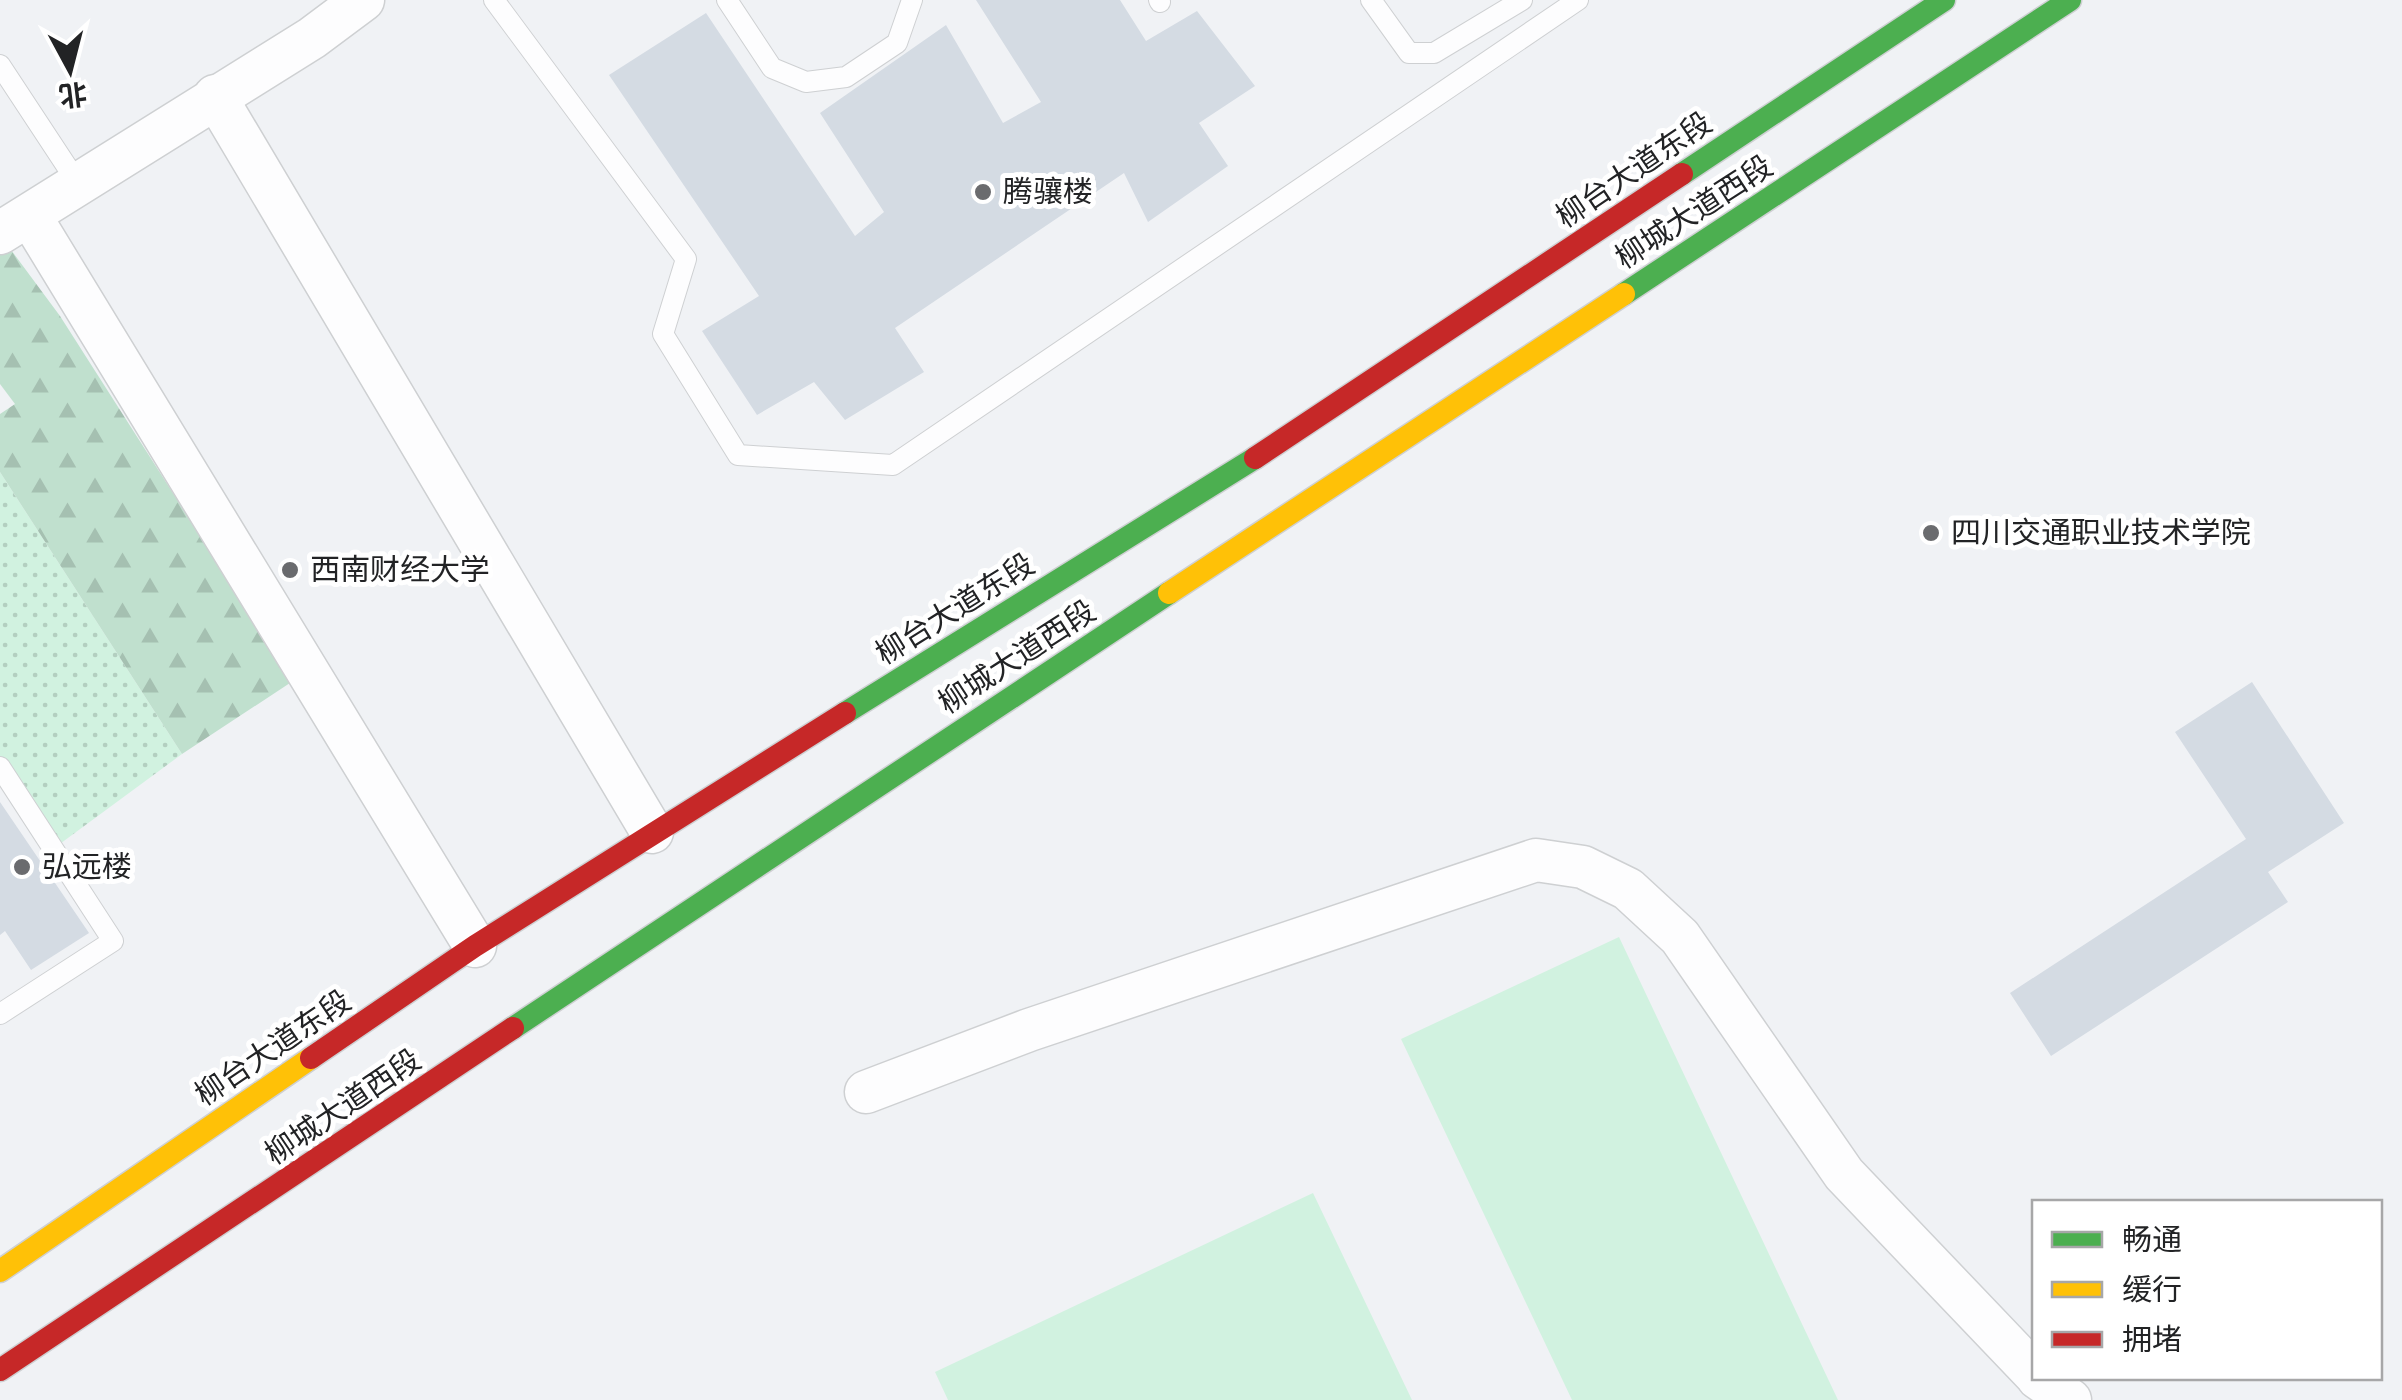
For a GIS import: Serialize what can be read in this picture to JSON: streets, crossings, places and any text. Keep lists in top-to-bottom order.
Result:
{
  "streets": {
    "main road": ["柳台大道东段", "柳城大道西段"]
  },
  "places": [
    "腾骧楼",
    "四川交通职业技术学院",
    "西南财经大学",
    "弘远楼"
  ],
  "legend": ["畅通", "缓行", "拥堵"],
  "north": "bottom"
}
